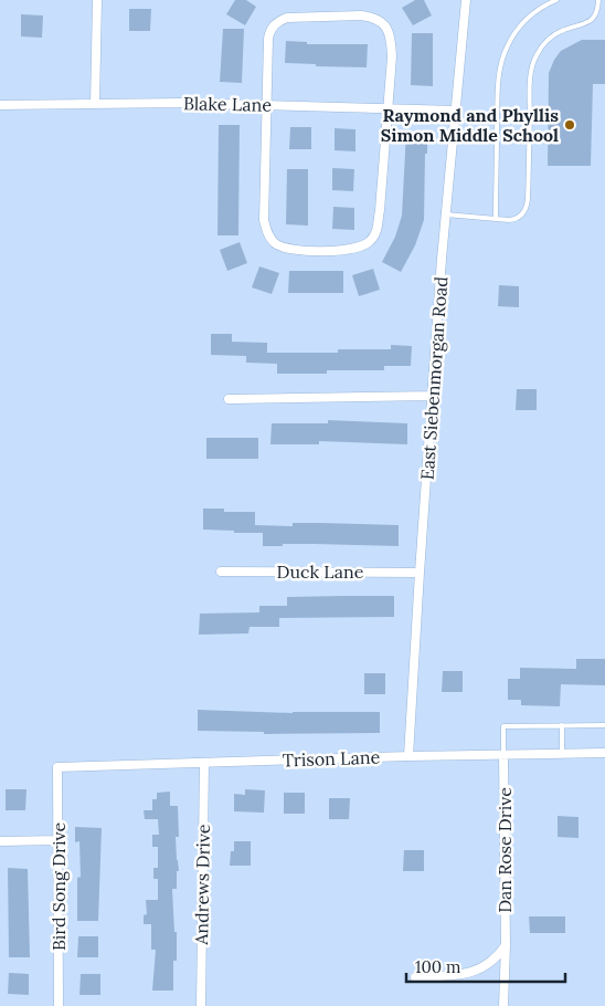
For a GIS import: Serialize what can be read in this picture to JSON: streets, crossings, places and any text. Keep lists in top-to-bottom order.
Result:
{
  "streets": {
    "street": [
      "Blake Lane",
      "East Siebenmorgan Road",
      "Duck Lane",
      "Trison Lane",
      "Dan Rose Drive",
      "Andrews Drive",
      "Bird Song Drive"
    ]
  },
  "crossings": [
    ["Blake Lane", "East Siebenmorgan Road"],
    ["East Siebenmorgan Road", "Duck Lane"],
    ["East Siebenmorgan Road", "Trison Lane"],
    ["Trison Lane", "Dan Rose Drive"],
    ["Trison Lane", "Andrews Drive"],
    ["Trison Lane", "Bird Song Drive"]
  ],
  "places": ["Raymond and Phyllis Simon Middle School"],
  "scale_bar": "100 m"
}
